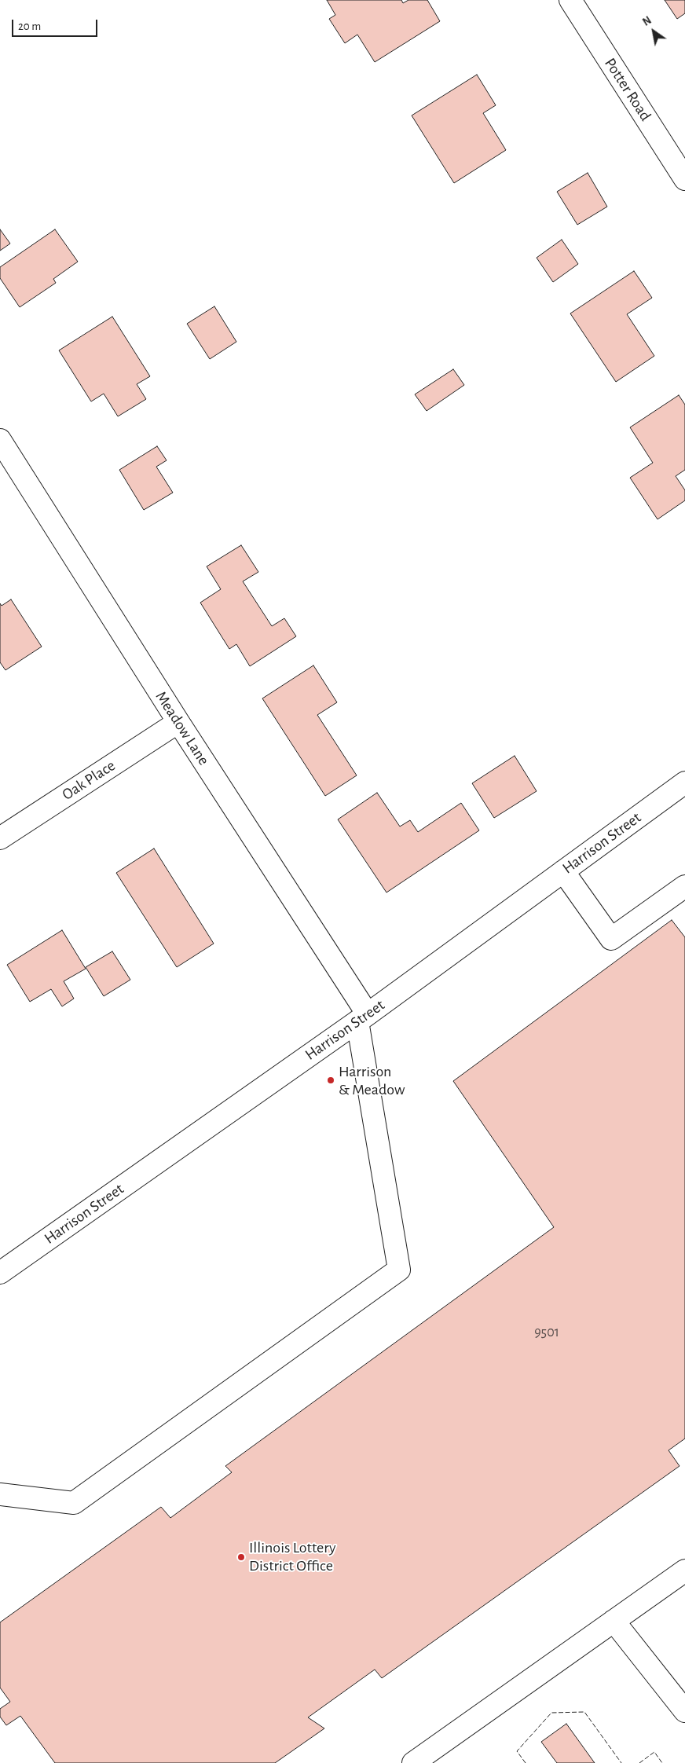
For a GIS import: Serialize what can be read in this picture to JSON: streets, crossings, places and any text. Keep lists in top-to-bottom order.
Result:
{
  "streets": {
    "street": [
      "Potter Road",
      "Meadow Lane",
      "Oak Place",
      "Harrison Street"
    ]
  },
  "crossings": [
    ["Meadow Lane", "Oak Place"],
    ["Meadow Lane", "Harrison Street"]
  ],
  "places": ["Harrison & Meadow", "Illinois Lottery District Office"],
  "house_numbers": ["9501"],
  "scale_bar": "20 m",
  "north": "top left"
}
